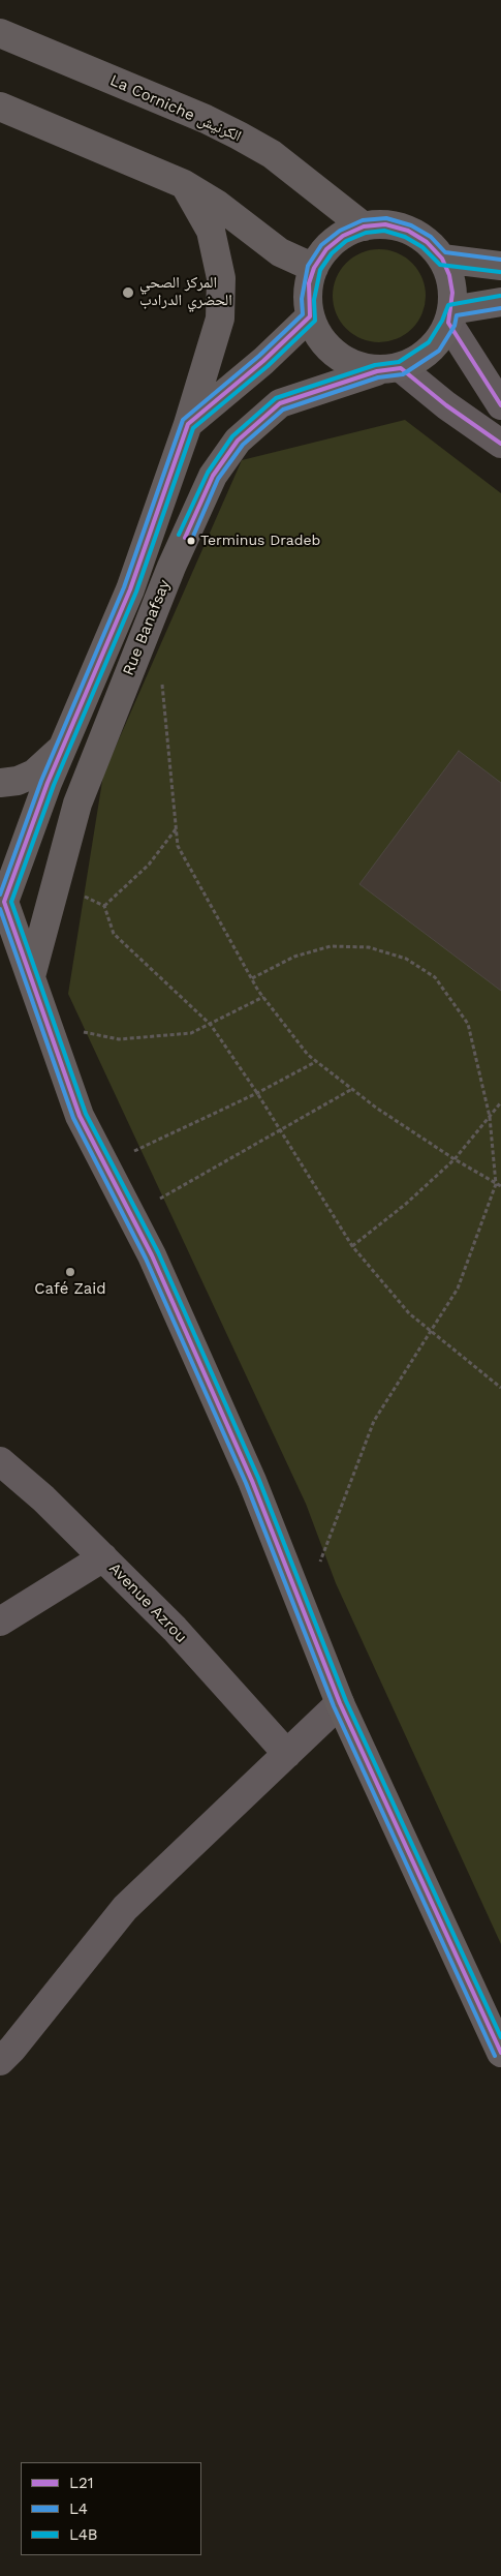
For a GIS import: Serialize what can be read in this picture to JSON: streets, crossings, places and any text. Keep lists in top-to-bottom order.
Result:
{
  "streets": {
    "main road": ["La Corniche الكرنيش", "Rue Banafsay"],
    "street": ["Avenue Azrou"]
  },
  "crossings": [
    ["La Corniche الكرنيش", "Rue Banafsay"]
  ],
  "places": ["المركز الصحي الحضري الدرادب", "Terminus Dradeb", "Café Zaid"],
  "lines": ["transit line L4", "transit line L21", "transit line L4B"],
  "legend": ["L21", "L4", "L4B"]
}
